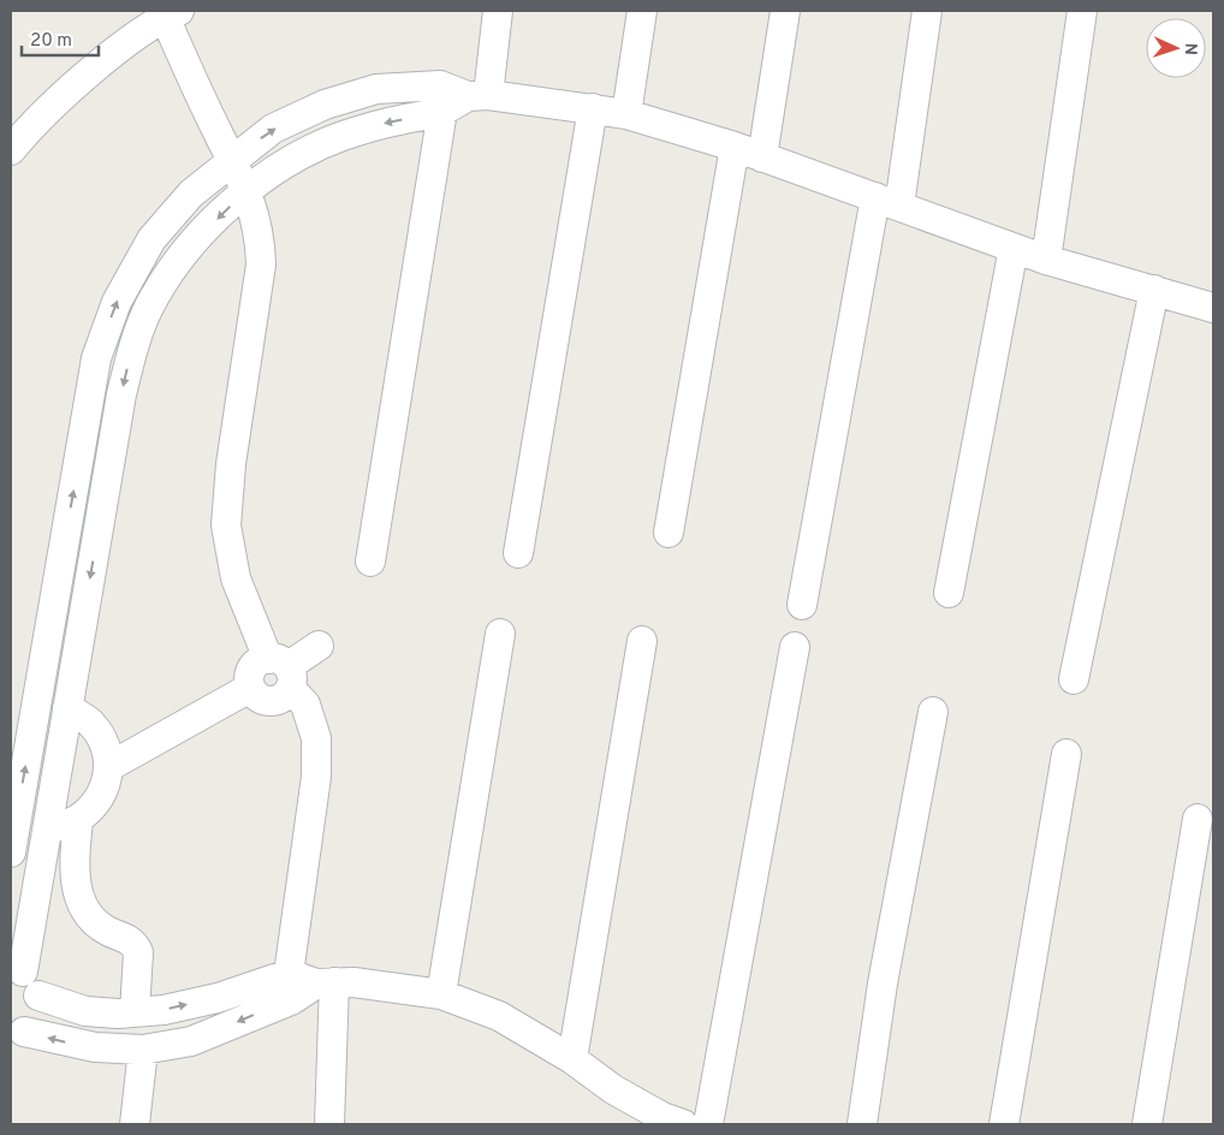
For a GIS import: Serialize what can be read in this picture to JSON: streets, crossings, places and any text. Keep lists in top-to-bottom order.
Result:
{
  "scale_bar": "20 m",
  "north": "right"
}
